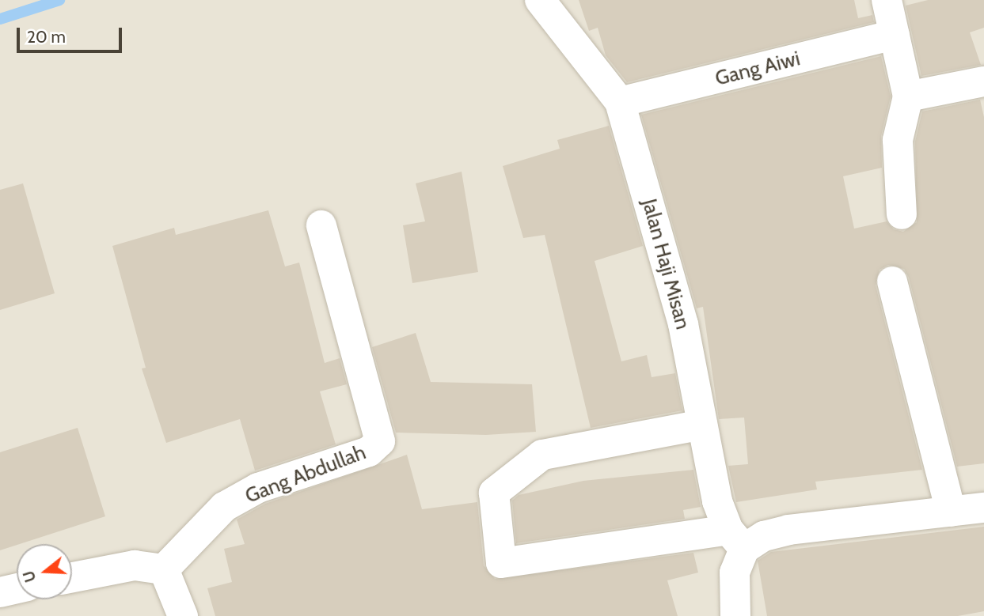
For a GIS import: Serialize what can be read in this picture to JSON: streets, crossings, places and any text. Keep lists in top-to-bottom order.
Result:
{
  "streets": {
    "street": ["Gang Aiwi", "Jalan Haji Misan", "Gang Abdullah"]
  },
  "crossings": [
    ["Gang Aiwi", "Jalan Haji Misan"]
  ],
  "scale_bar": "20 m",
  "north": "left"
}
